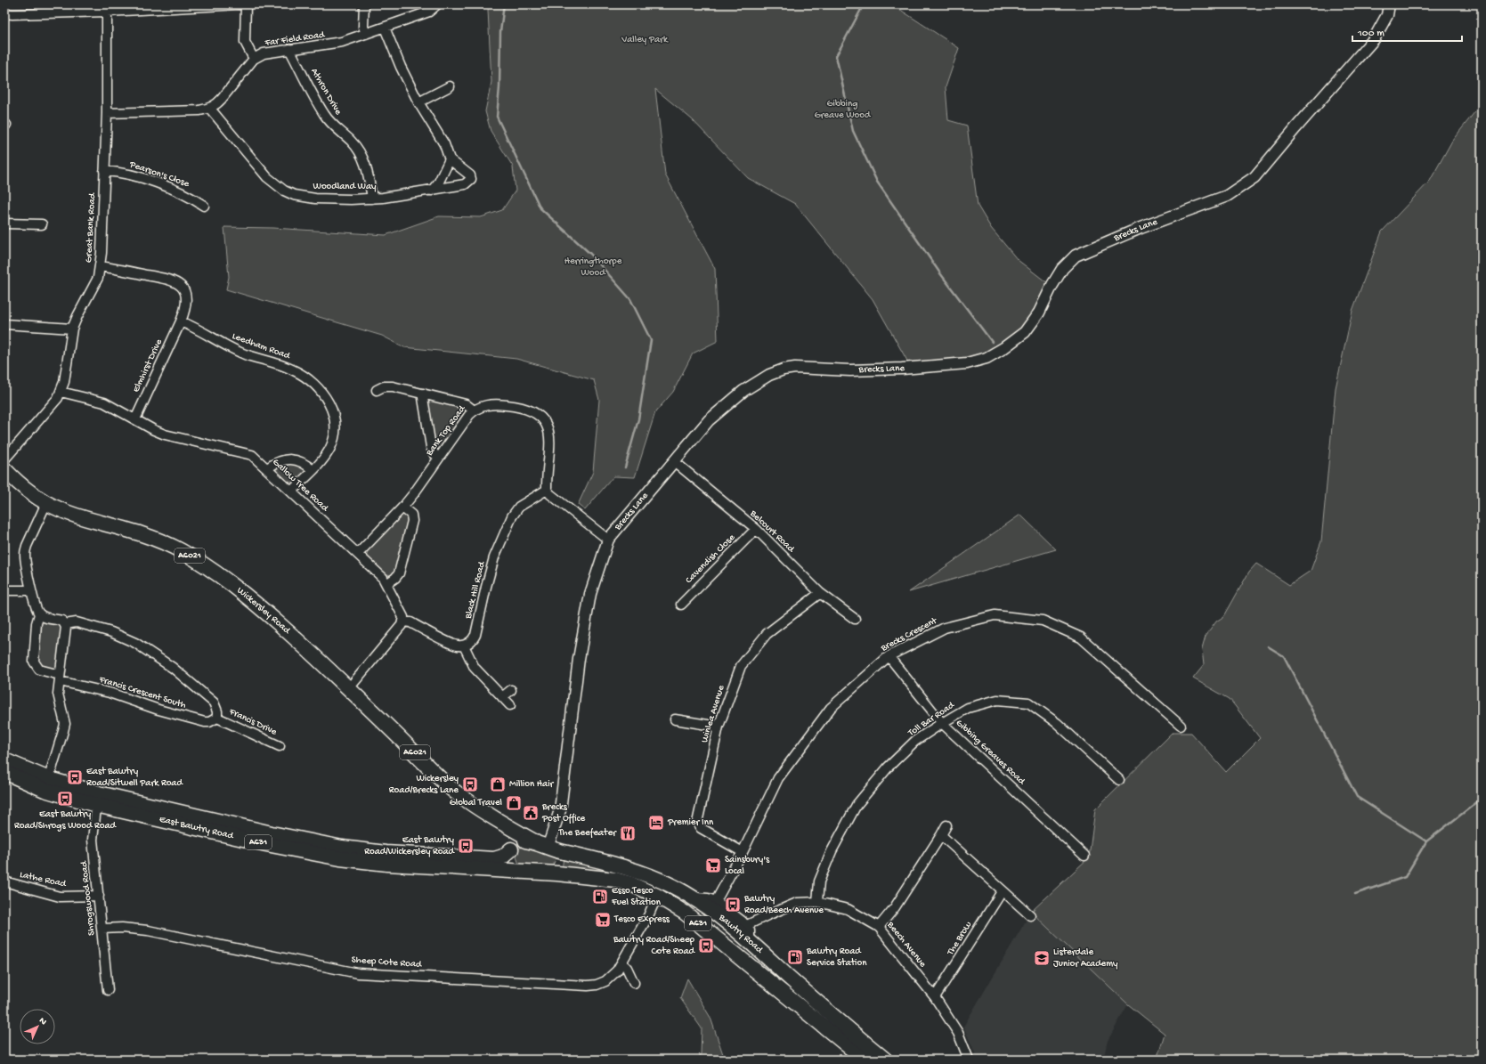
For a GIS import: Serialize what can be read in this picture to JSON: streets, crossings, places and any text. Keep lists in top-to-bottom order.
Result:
{
  "streets": {
    "main road": [
      "A6021",
      "Wickersley Road",
      "East Bawtry Road",
      "A631",
      "Bawtry Road"
    ],
    "street": [
      "Far Field Road",
      "Athron Drive",
      "Pearson's Close",
      "Woodland Way",
      "Great Bank Road",
      "Brecks Lane",
      "Leedham Road",
      "Elmhirst Drive",
      "Bank Top Road",
      "Gallow Tree Road",
      "Belcourt Road",
      "Cavendish Close",
      "Black Hill Road",
      "Brecks Crescent",
      "Francis Crescent South",
      "Winlea Avenue",
      "Toll Bar Road",
      "Francis Drive",
      "Gibbing Greaves Road",
      "Lathe Road",
      "Shrogswood Road",
      "The Brow",
      "Beech Avenue",
      "Sheep Cote Road"
    ]
  },
  "crossings": [
    ["Far Field Road", "Athron Drive"],
    ["Far Field Road", "Woodland Way"],
    ["Athron Drive", "Woodland Way"],
    ["Pearson's Close", "Great Bank Road"],
    ["Great Bank Road", "Gallow Tree Road"],
    ["Brecks Lane", "Belcourt Road"],
    ["Brecks Lane", "Bawtry Road"],
    ["Leedham Road", "Elmhirst Drive"],
    ["Leedham Road", "Gallow Tree Road"],
    ["Elmhirst Drive", "Gallow Tree Road"],
    ["Bank Top Road", "Gallow Tree Road"],
    ["Bank Top Road", "Black Hill Road"],
    ["Belcourt Road", "Cavendish Close"],
    ["Belcourt Road", "Winlea Avenue"],
    ["Wickersley Road", "East Bawtry Road"],
    ["Wickersley Road", "Bawtry Road"],
    ["Brecks Crescent", "Winlea Avenue"],
    ["Brecks Crescent", "Gibbing Greaves Road"],
    ["Francis Crescent South", "Francis Drive"],
    ["Toll Bar Road", "Gibbing Greaves Road"],
    ["Toll Bar Road", "Beech Avenue"],
    ["East Bawtry Road", "Shrogswood Road"],
    ["East Bawtry Road", "Bawtry Road"],
    ["Lathe Road", "Shrogswood Road"],
    ["Shrogswood Road", "Sheep Cote Road"],
    ["Bawtry Road", "Sheep Cote Road"],
    ["The Brow", "Beech Avenue"]
  ],
  "parks": ["Valley Park", "Gibbing Greave Wood", "Herringthorpe Wood"],
  "places": {
    "bus stop": [
      "East Bawtry Road/Sitwell Park Road",
      "Wickersley Road/Brecks Lane",
      "East Bawtry Road/Shrogs Wood Road",
      "East Bawtry Road/Wickersley Road",
      "Bawtry Road/Beech Avenue",
      "Bawtry Road/Sheep Cote Road"
    ],
    "shop": ["Million Hair", "Global Travel"],
    "public building": ["Brecks Post Office"],
    "hotel": ["Premier Inn"],
    "restaurant": ["The Beefeater"],
    "supermarket": ["Sainsbury's Local", "Tesco Express"],
    "fuel station": ["Esso Tesco Fuel Station", "Bawtry Road Service Station"],
    "school or university": ["Listerdale Junior Academy"]
  },
  "scale_bar": "100 m",
  "north": "top right"
}
